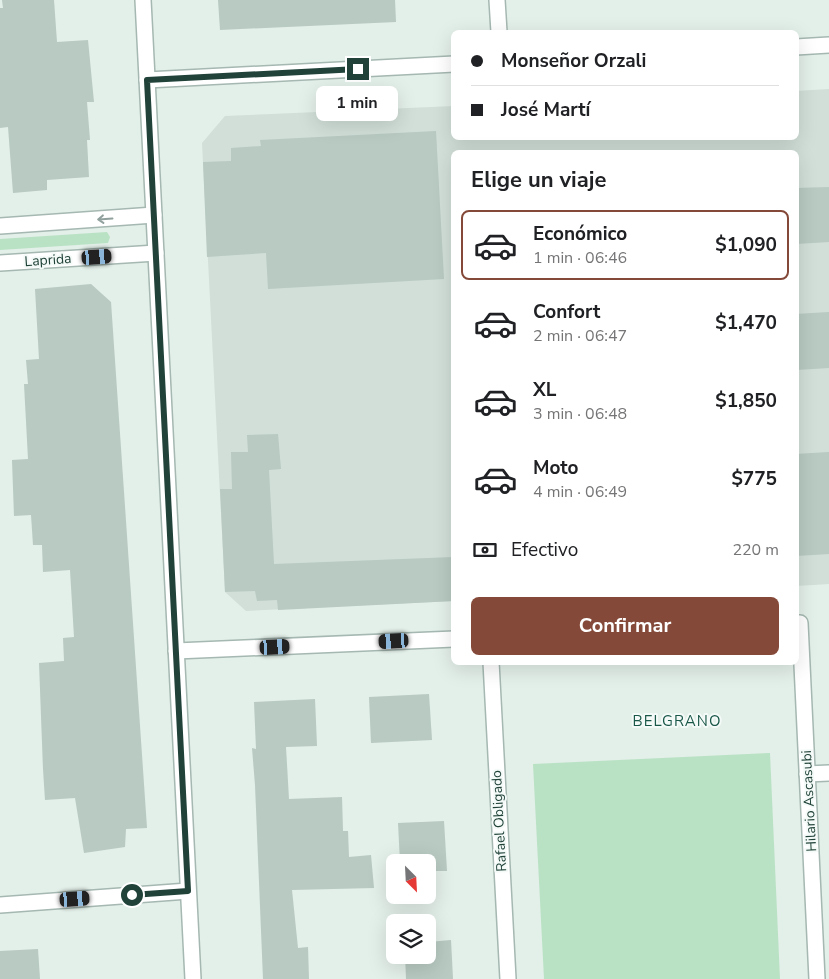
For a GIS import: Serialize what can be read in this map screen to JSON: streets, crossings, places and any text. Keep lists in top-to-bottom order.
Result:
{
  "streets": {
    "street": ["Laprida", "Hilario Ascasubi", "Rafael Obligado"]
  },
  "districts": ["BELGRANO"],
  "north": "bottom right",
  "page": {
    "banner": ["Monseñor Orzali", "José Martí"],
    "bubble": "1 min",
    "heading": "Elige un viaje",
    "list": [
      {
        "name": "Económico",
        "note": "1 min · 06:46",
        "value": "$1,090"
      },
      {
        "name": "Confort",
        "note": "2 min · 06:47",
        "value": "$1,470"
      },
      {
        "name": "XL",
        "note": "3 min · 06:48",
        "value": "$1,850"
      },
      {
        "name": "Moto",
        "note": "4 min · 06:49",
        "value": "$775"
      }
    ],
    "pay": ["Efectivo", "220 m"],
    "buttons": "Confirmar"
  }
}
